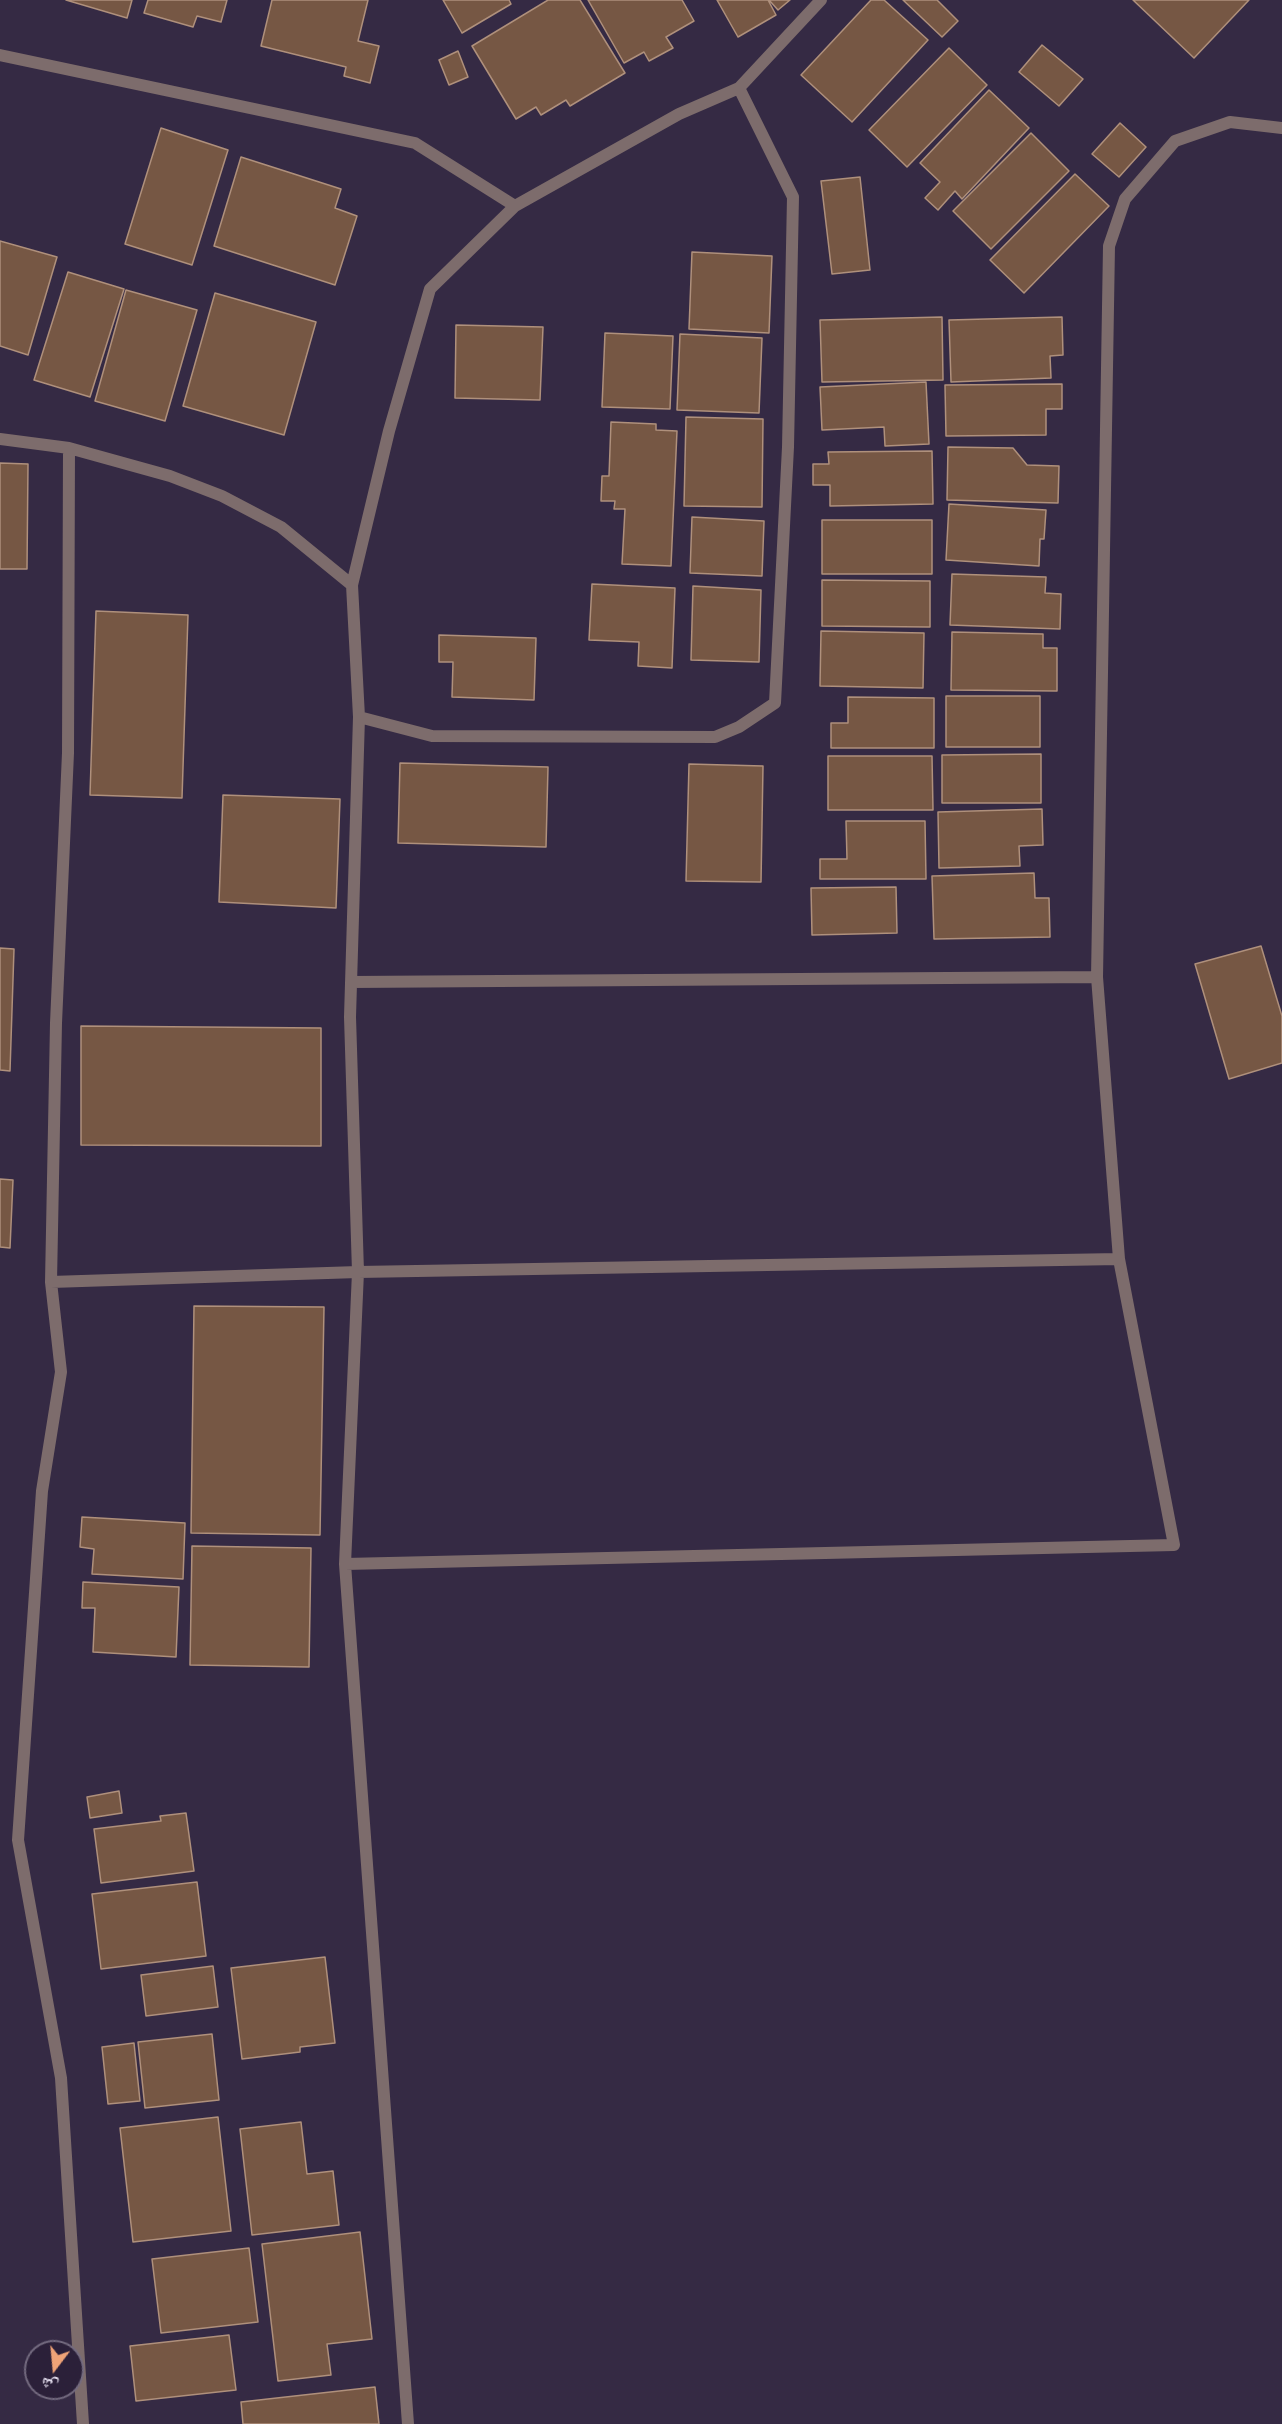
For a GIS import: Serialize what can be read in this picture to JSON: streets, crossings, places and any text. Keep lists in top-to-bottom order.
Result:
{
  "north": "bottom"
}
